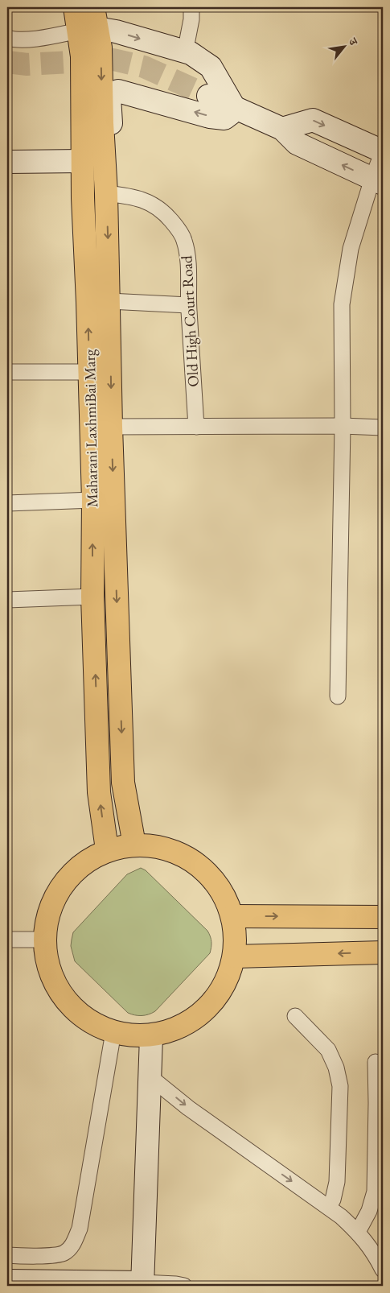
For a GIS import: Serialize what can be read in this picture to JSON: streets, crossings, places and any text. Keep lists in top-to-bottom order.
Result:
{
  "streets": {
    "main road": ["Maharani LaxhmiBai Marg"],
    "street": ["Old High Court Road"]
  },
  "north": "top right"
}
